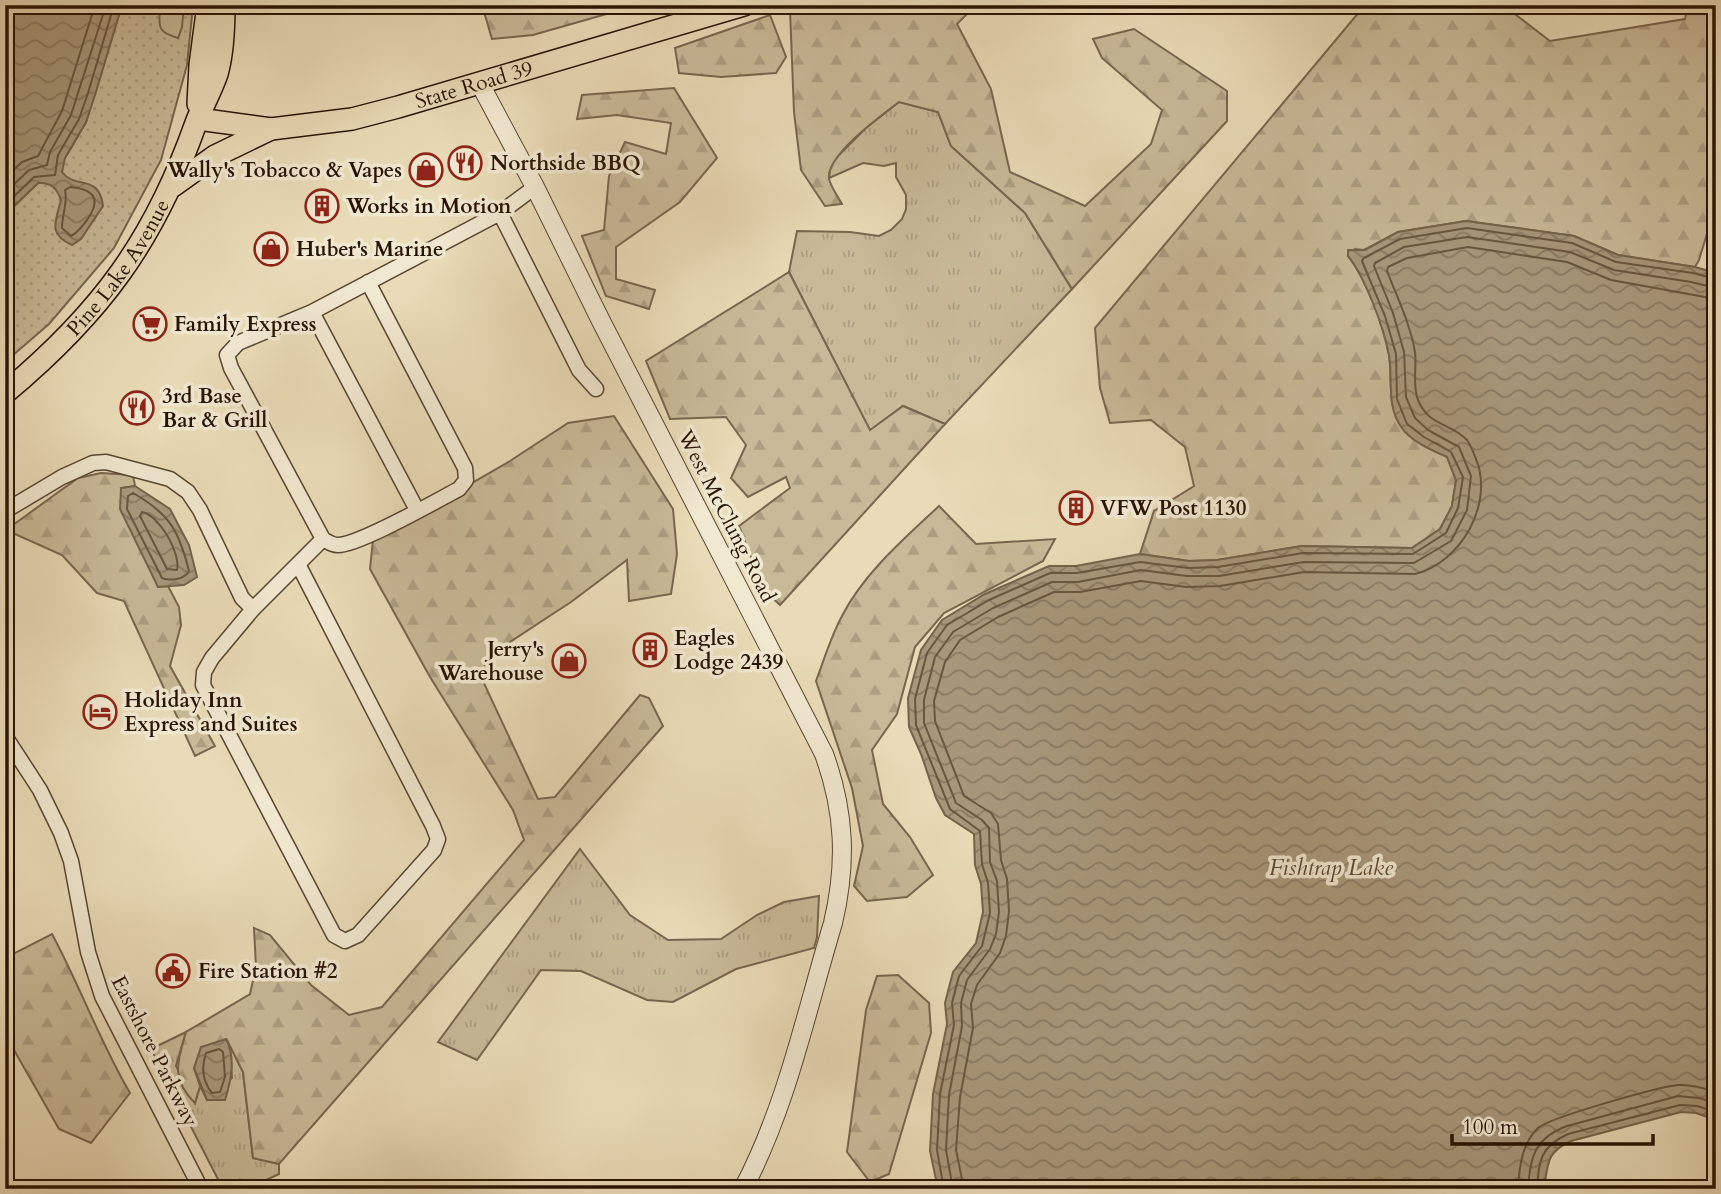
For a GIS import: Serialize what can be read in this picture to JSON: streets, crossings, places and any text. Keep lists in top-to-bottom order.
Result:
{
  "streets": {
    "main road": ["State Road 39", "Pine Lake Avenue"],
    "street": ["West McClung Road", "Eastshore Parkway"]
  },
  "crossings": [
    ["State Road 39", "Pine Lake Avenue"],
    ["State Road 39", "West McClung Road"]
  ],
  "water": ["Fishtrap Lake"],
  "places": {
    "restaurant": ["Northside BBQ", "3rd Base Bar & Grill"],
    "shop": ["Wally's Tobacco & Vapes", "Huber's Marine", "Jerry's Warehouse"],
    "building": ["Works in Motion", "VFW Post 1130", "Eagles Lodge 2439"],
    "supermarket": ["Family Express"],
    "hotel": ["Holiday Inn Express and Suites"],
    "public building": ["Fire Station #2"]
  },
  "scale_bar": "100 m"
}
